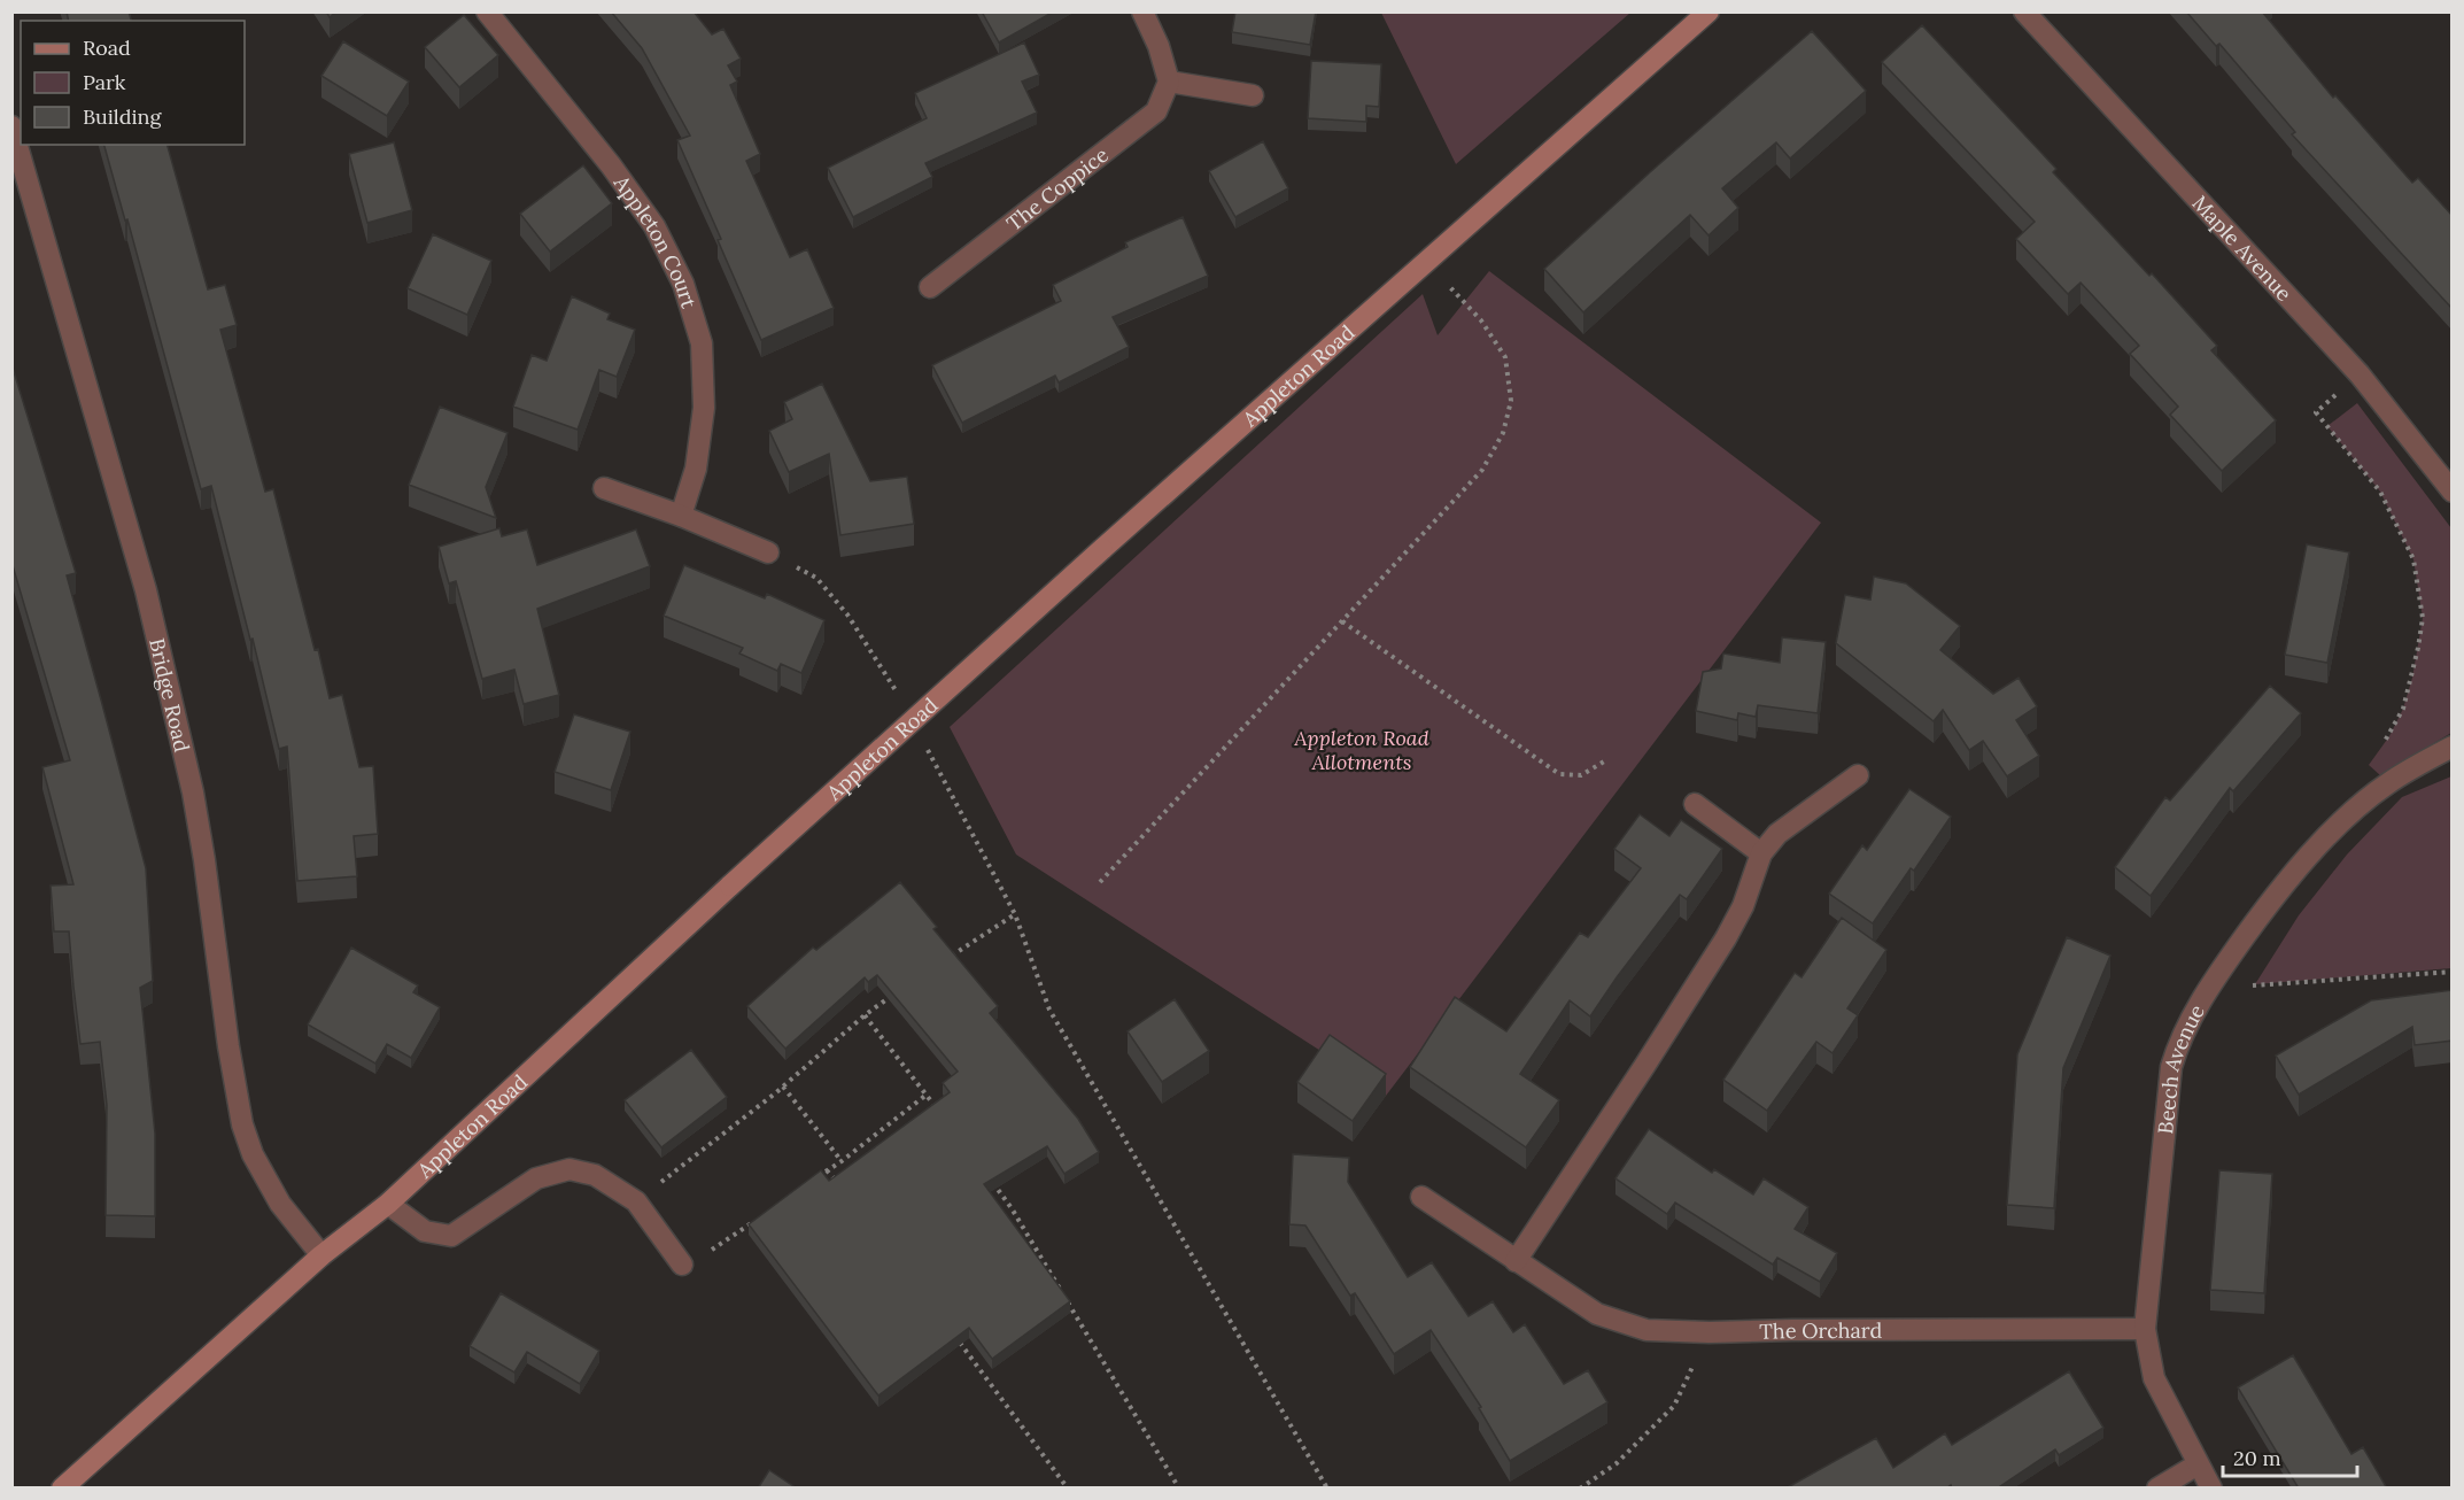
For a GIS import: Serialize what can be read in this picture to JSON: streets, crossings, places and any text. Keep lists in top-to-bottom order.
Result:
{
  "streets": {
    "street": [
      "The Coppice",
      "Appleton Court",
      "Maple Avenue",
      "Appleton Road",
      "Bridge Road",
      "Beech Avenue",
      "The Orchard"
    ]
  },
  "crossings": [
    ["Appleton Road", "Bridge Road"],
    ["Beech Avenue", "The Orchard"]
  ],
  "parks": ["Appleton Road Allotments"],
  "legend": ["Road", "Park", "Building"],
  "scale_bar": "20 m"
}
